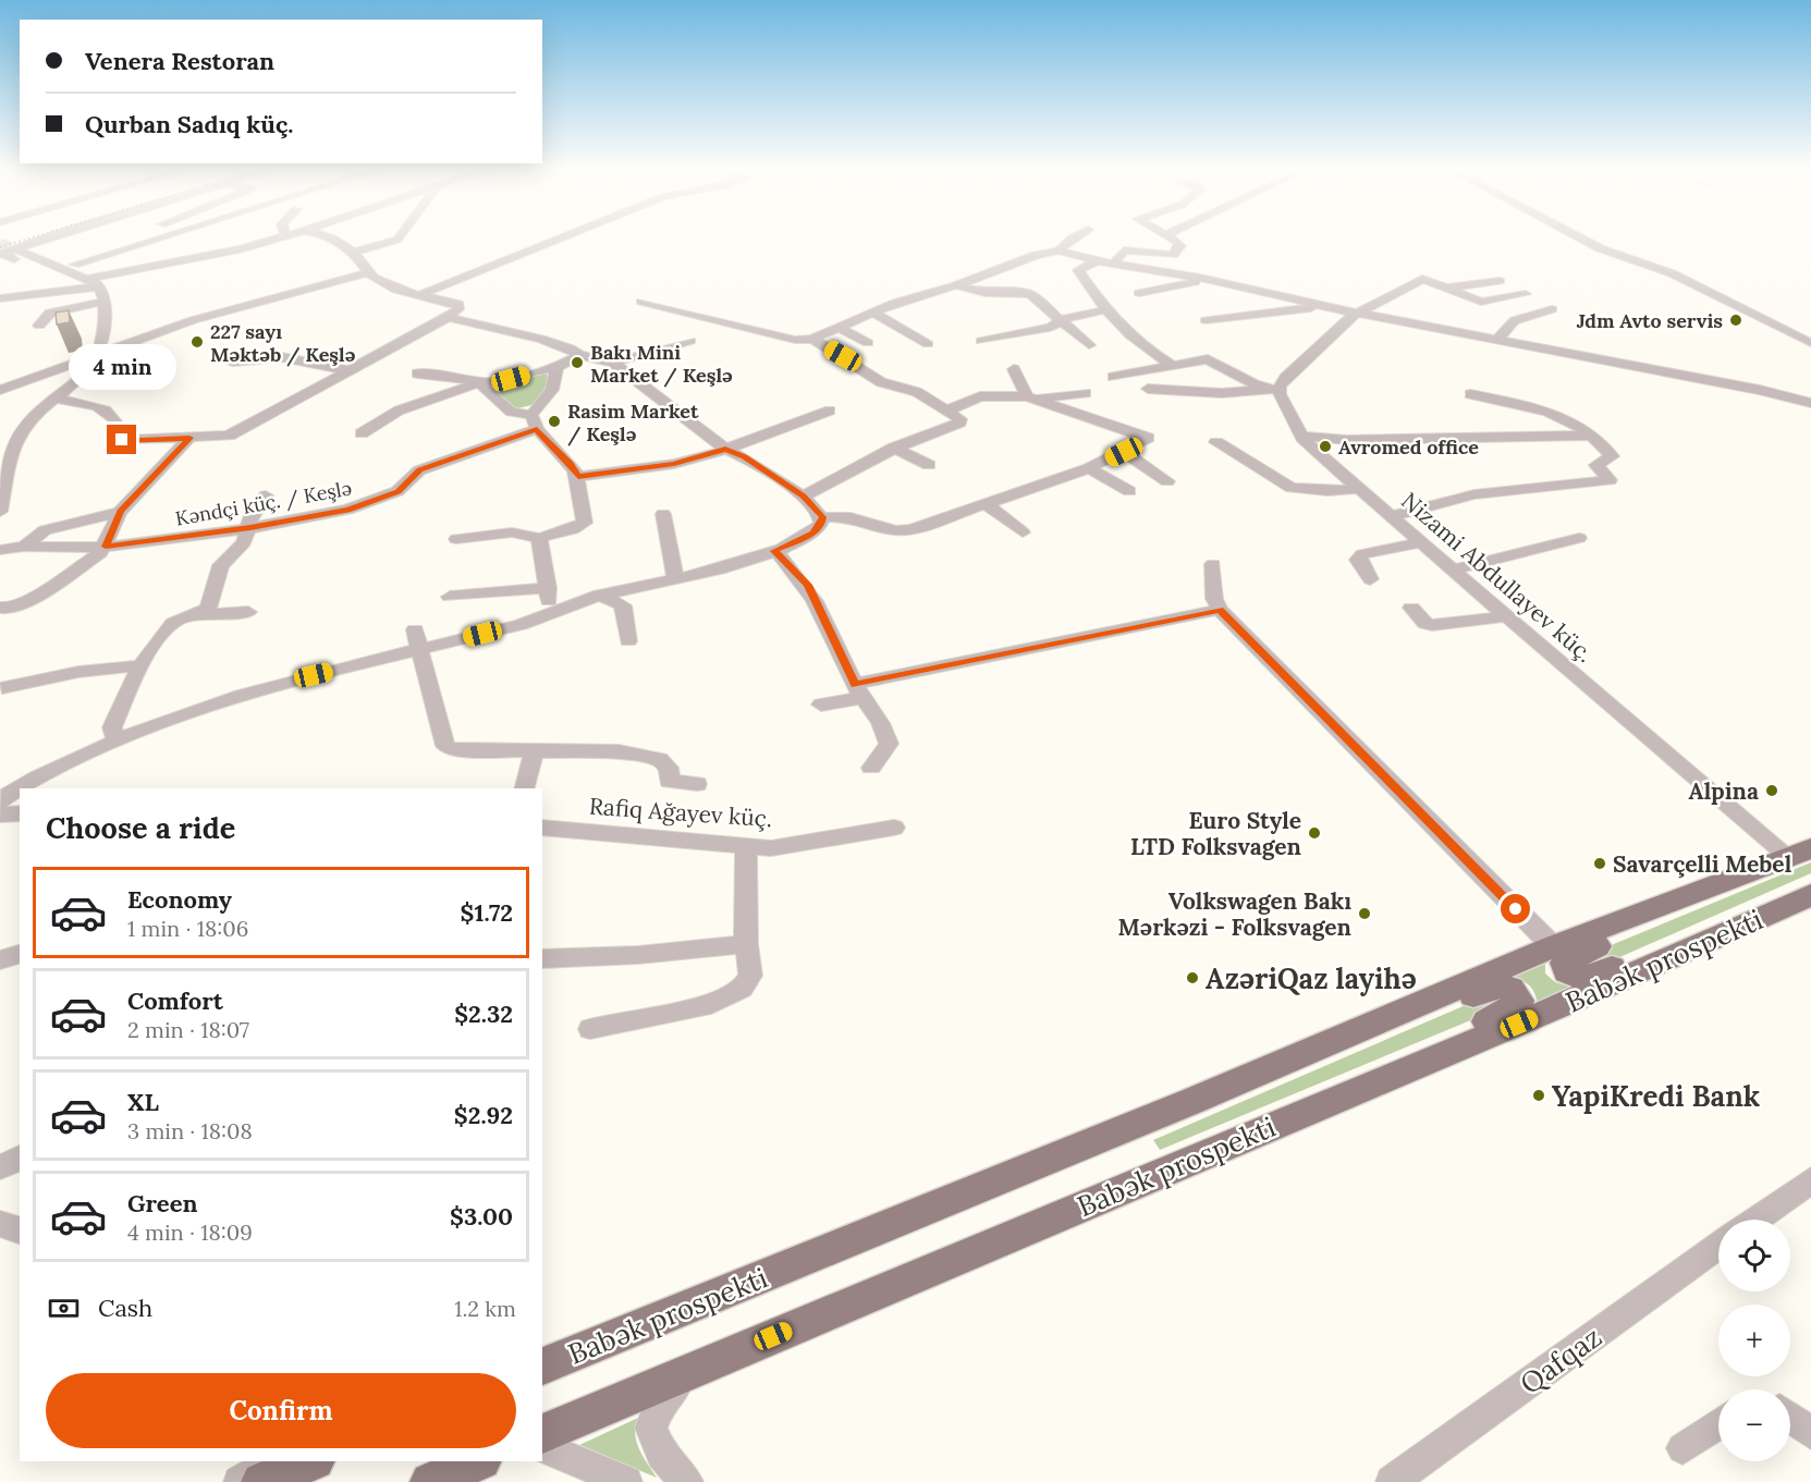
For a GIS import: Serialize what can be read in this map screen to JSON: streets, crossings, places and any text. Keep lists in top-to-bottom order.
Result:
{
  "streets": {
    "main road": ["Babək prospekti"],
    "street": [
      "Kəndçi küç. / Keşlə",
      "Nizami Abdullayev küç.",
      "Rafiq Ağayev küç.",
      "Qafqaz"
    ]
  },
  "crossings": [
    ["Nizami Abdullayev küç.", "Babək prospekti"]
  ],
  "places": [
    "Jdm Avto servis",
    "227 sayı Məktəb / Keşlə",
    "Bakı Mini Market / Keşlə",
    "Rasim Market / Keşlə",
    "Avromed office",
    "Alpina",
    "Euro Style LTD Folksvagen",
    "Savarçelli Mebel",
    "Volkswagen Bakı Mərkəzi - Folksvagen",
    "AzəriQaz layihə",
    "YapiKredi Bank"
  ],
  "page": {
    "banner": ["Venera Restoran", "Qurban Sadıq küç."],
    "bubble": "4 min",
    "heading": "Choose a ride",
    "list": [
      {
        "name": "Economy",
        "note": "1 min · 18:06",
        "value": "$1.72"
      },
      {
        "name": "Comfort",
        "note": "2 min · 18:07",
        "value": "$2.32"
      },
      {
        "name": "XL",
        "note": "3 min · 18:08",
        "value": "$2.92"
      },
      {
        "name": "Green",
        "note": "4 min · 18:09",
        "value": "$3.00"
      }
    ],
    "map_buttons": ["+", "−"],
    "pay": ["Cash", "1.2 km"],
    "buttons": "Confirm"
  }
}
